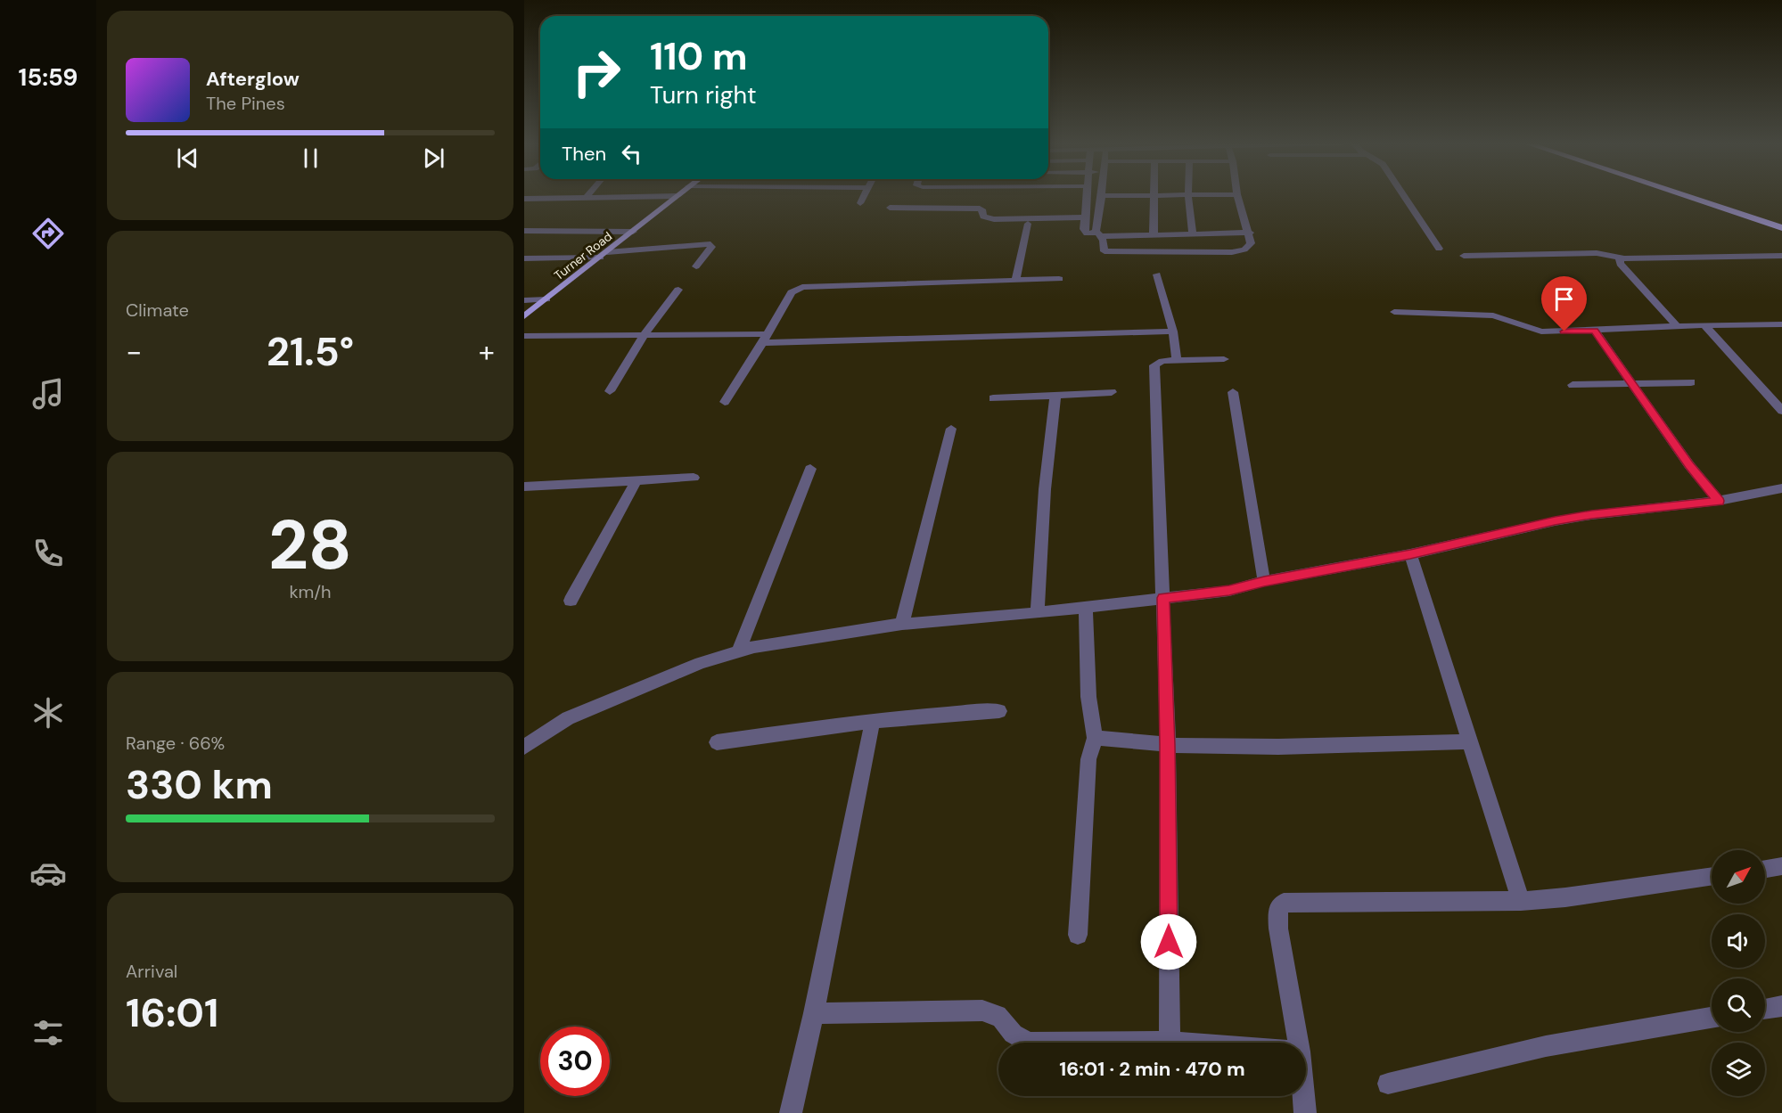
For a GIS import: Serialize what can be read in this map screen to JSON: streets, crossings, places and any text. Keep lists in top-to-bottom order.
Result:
{
  "streets": {
    "main road": ["Turner Road"]
  },
  "north": "top right",
  "page": {
    "tabs": "15:59",
    "turn": ["110 m", "Turn right"],
    "song": ["Afterglow", "The Pines"],
    "then": "Then",
    "tile": [
      "Climate",
      ["28", "km/h"],
      ["Range · 66%", "330 km"],
      ["Arrival", "16:01"]
    ],
    "heat": ["−", "21.5°", "+"],
    "limit": "30",
    "trip": "16:01 · 2 min · 470 m"
  }
}
